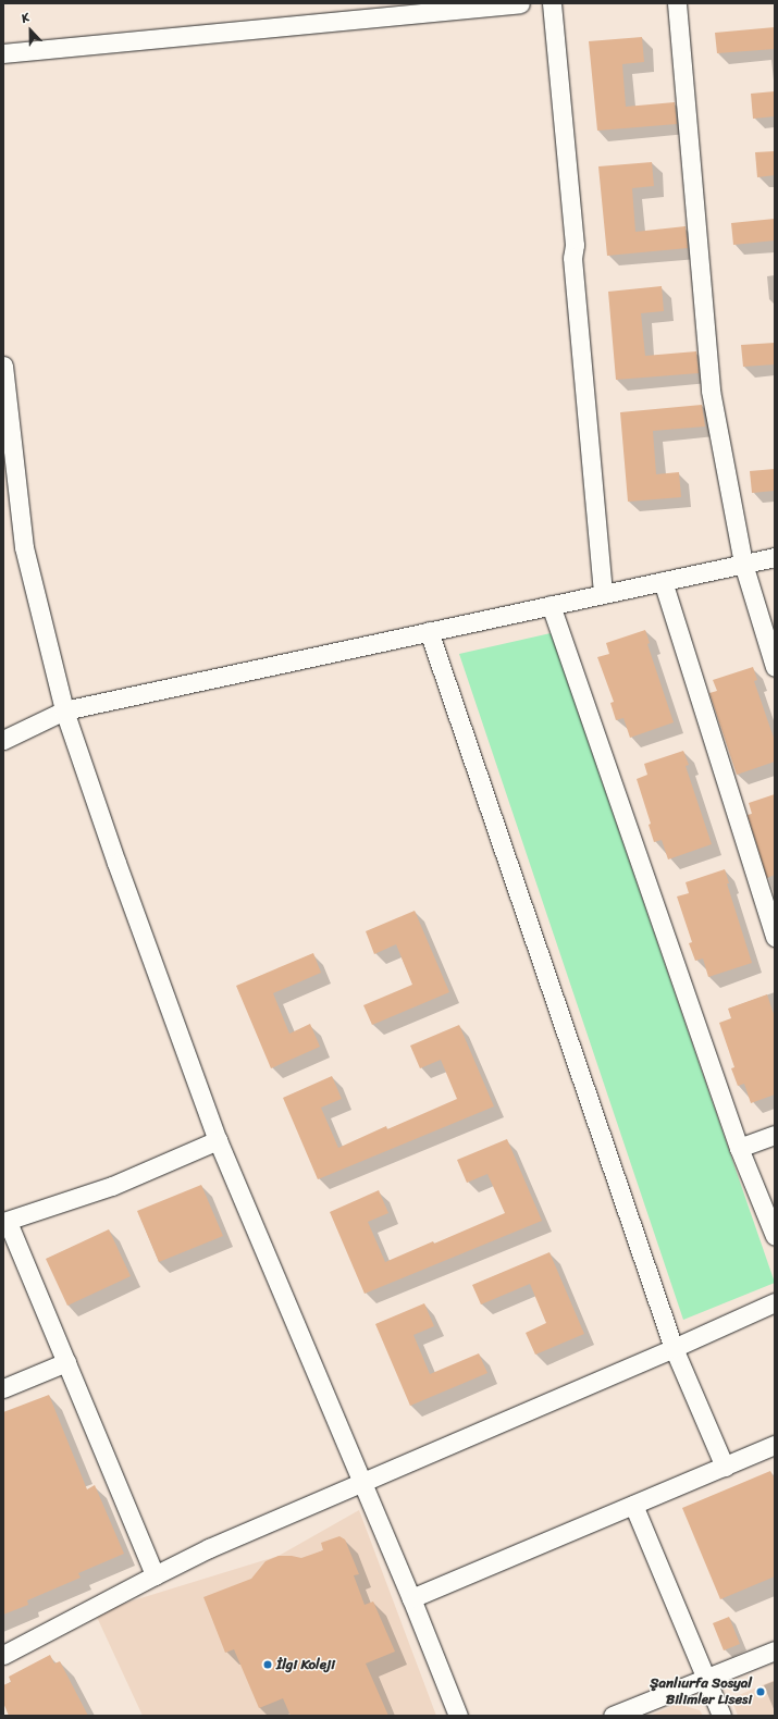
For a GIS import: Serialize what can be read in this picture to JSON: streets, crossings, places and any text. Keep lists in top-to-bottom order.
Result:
{
  "places": ["İlgi Koleji", "Şanlıurfa Sosyal Bilimler Lisesi"],
  "north": "top"
}
